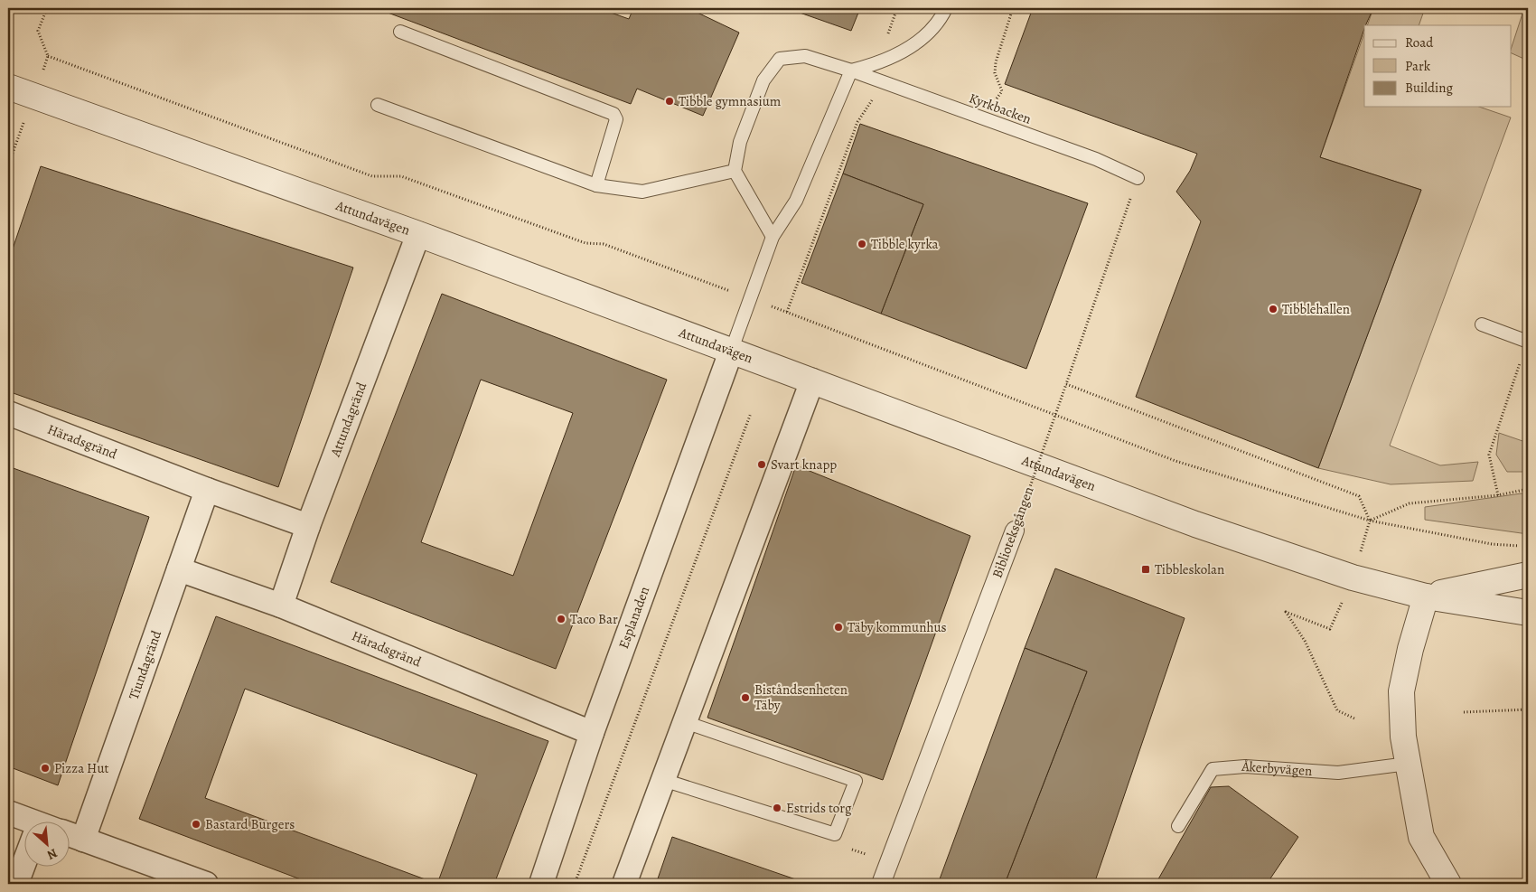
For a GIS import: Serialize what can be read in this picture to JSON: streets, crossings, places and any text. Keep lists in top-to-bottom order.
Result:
{
  "streets": {
    "street": [
      "Attundavägen",
      "Attundagränd",
      "Häradsgränd",
      "Biblioteksgången",
      "Esplanaden",
      "Tiundagränd"
    ],
    "lane": ["Kyrkbacken", "Åkerbyvägen"]
  },
  "crossings": [
    ["Kyrkbacken", "Biblioteksgången"],
    ["Attundavägen", "Attundagränd"],
    ["Attundavägen", "Esplanaden"],
    ["Attundagränd", "Häradsgränd"],
    ["Häradsgränd", "Esplanaden"],
    ["Häradsgränd", "Tiundagränd"]
  ],
  "places": {
    "other": [
      "Tibble gymnasium",
      "Tibble kyrka",
      "Tibblehallen",
      "Svart knapp",
      "Taco Bar",
      "Täby kommunhus",
      "Biståndsenheten Täby",
      "Pizza Hut",
      "Estrids torg",
      "Bastard Burgers"
    ],
    "transit": ["Tibbleskolan"]
  },
  "legend": ["Road", "Park", "Building"],
  "north": "bottom right"
}
